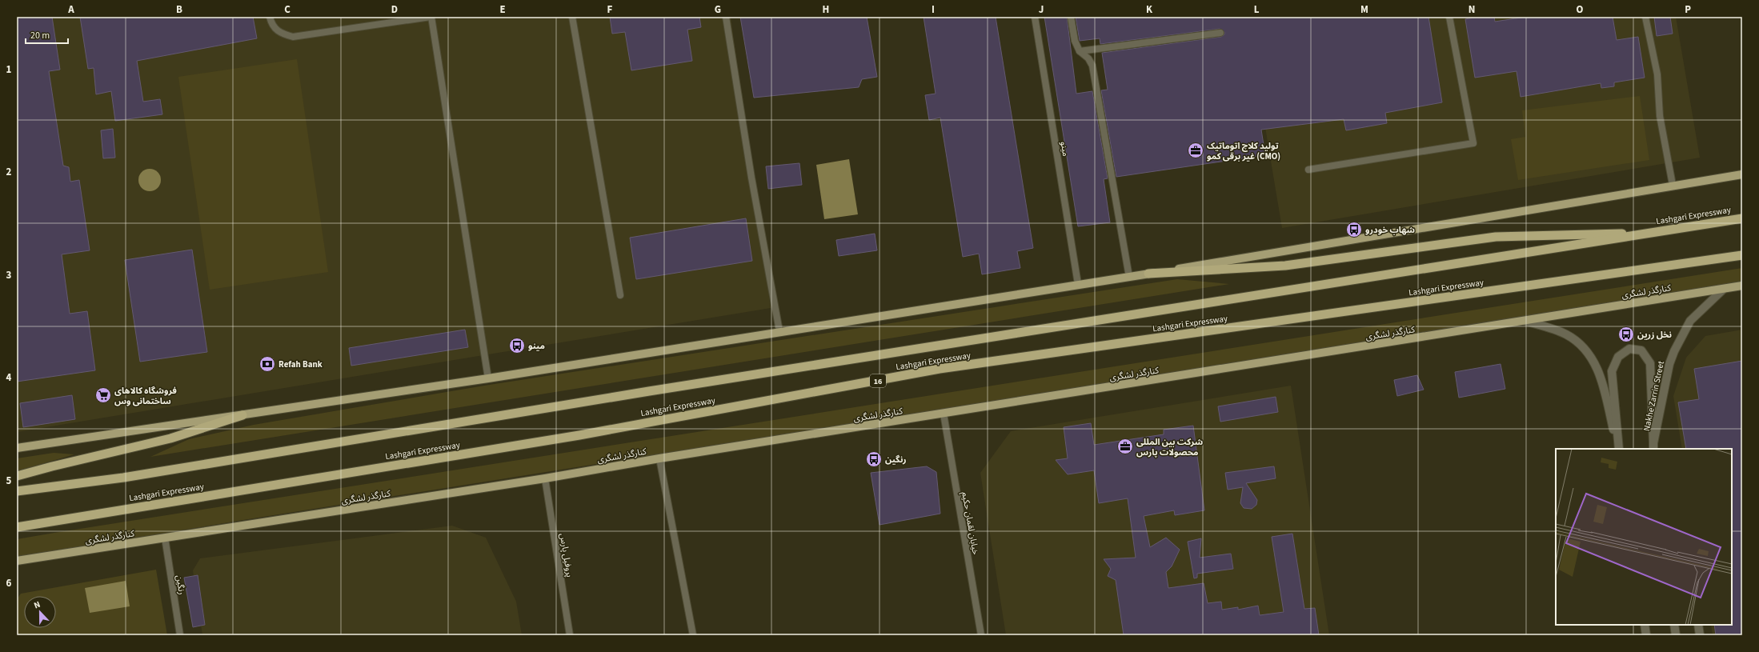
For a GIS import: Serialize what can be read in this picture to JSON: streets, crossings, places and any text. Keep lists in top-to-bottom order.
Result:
{
  "streets": {
    "highway": ["Lashgari Expressway", "16"],
    "main road": ["کنارگذر لشگری"],
    "street": ["Nakhe Zarrin Street"],
    "lane": [
      "مینو",
      "خیابان لقمان حکیم",
      "پروفیل پارس",
      "رنگین"
    ]
  },
  "crossings": [
    ["کنارگذر لشگری", "Nakhe Zarrin Street"],
    ["کنارگذر لشگری", "خیابان لقمان حکیم"],
    ["کنارگذر لشگری", "پروفیل پارس"],
    ["کنارگذر لشگری", "رنگین"]
  ],
  "places": {
    "office": ["تولید کلاچ اتوماتیک غیر برقی کمو (CMO)", "شرکت بین المللی محصولات پارس"],
    "bus stop": [
      "شهاب خودرو",
      "نخل زرین",
      "مینو",
      "رنگین"
    ],
    "bank": ["Refah Bank"],
    "supermarket": ["فروشگاه کالاهای ساختمانی وس"]
  },
  "scale_bar": "20 m",
  "north": "top",
  "grid": {
    "columns": [
      "A",
      "B",
      "C",
      "D",
      "E",
      "F",
      "G",
      "H",
      "I",
      "J",
      "K",
      "L",
      "M",
      "N",
      "O",
      "P"
    ],
    "rows": [
      "1",
      "2",
      "3",
      "4",
      "5",
      "6"
    ]
  }
}
